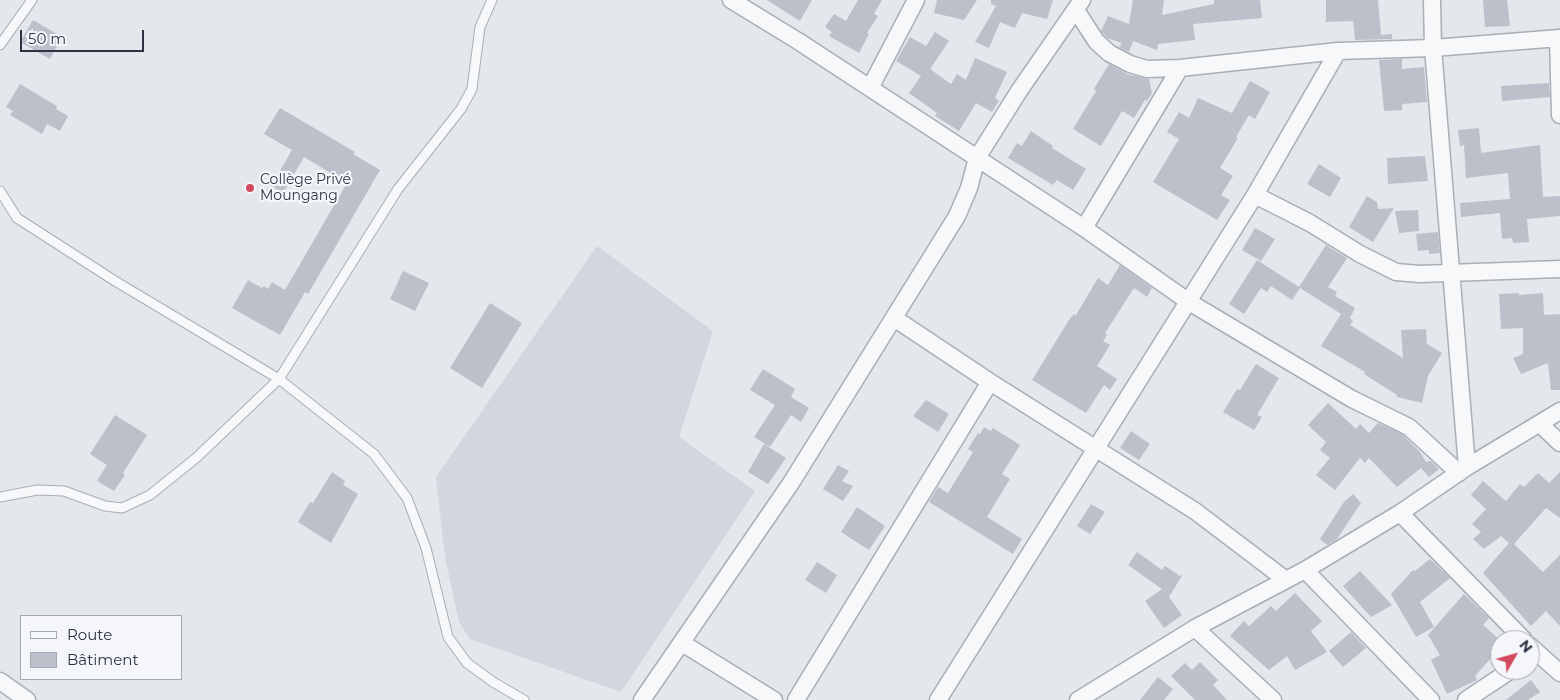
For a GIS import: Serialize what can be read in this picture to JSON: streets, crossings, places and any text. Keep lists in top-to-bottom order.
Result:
{
  "places": ["Collège Privé Moungang"],
  "legend": ["Route", "Bâtiment"],
  "scale_bar": "50 m",
  "north": "top right"
}
